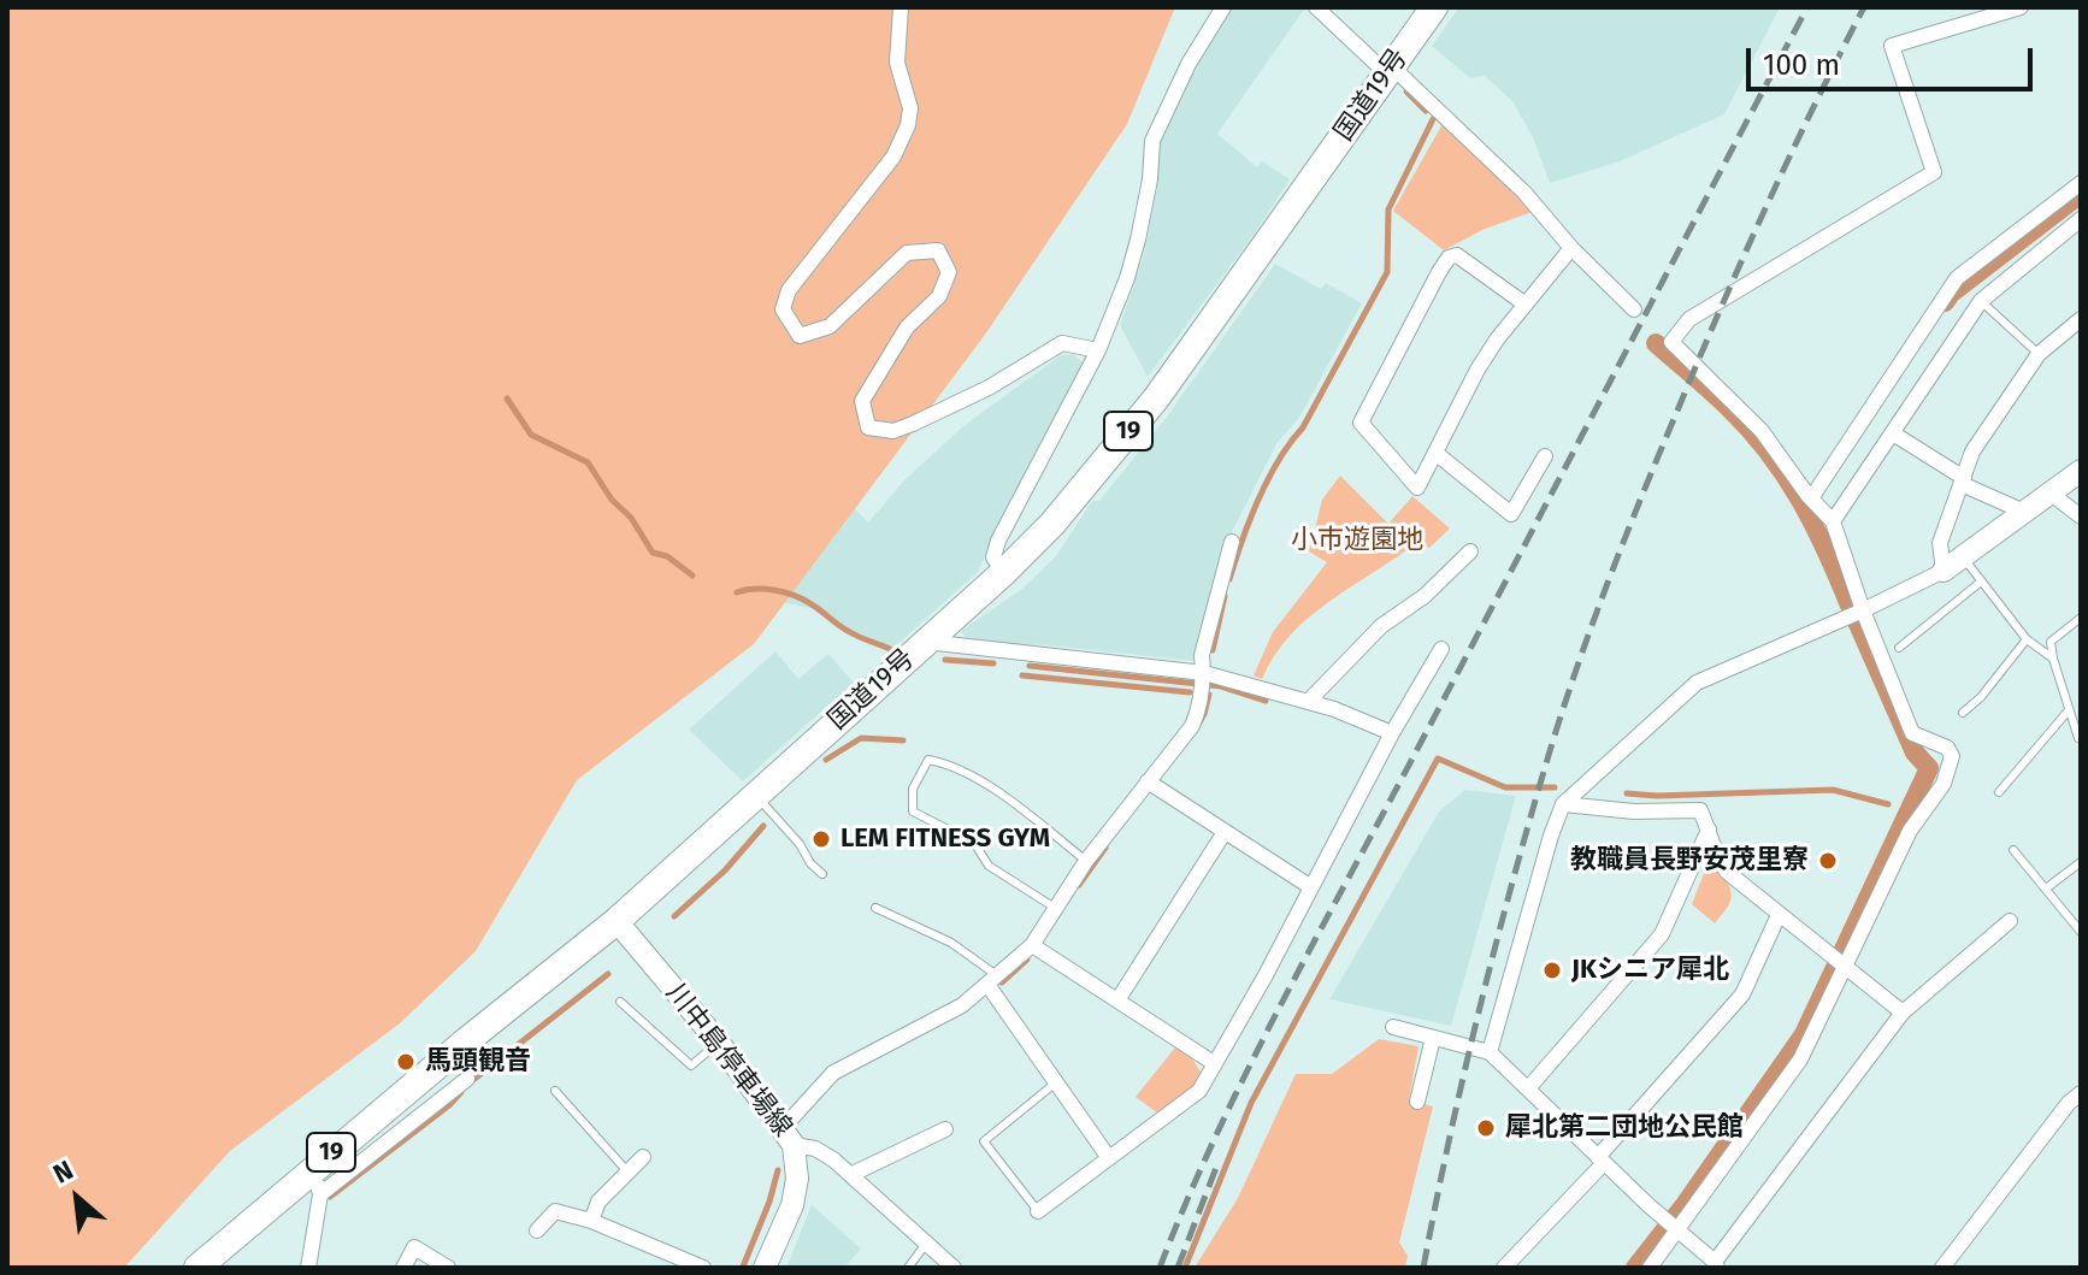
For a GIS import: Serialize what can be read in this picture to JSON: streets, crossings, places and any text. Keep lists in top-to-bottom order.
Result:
{
  "streets": {
    "highway": ["国道19号", "19"],
    "main road": ["川中島停車場線"]
  },
  "crossings": [
    ["国道19号", "川中島停車場線"]
  ],
  "parks": ["小市遊園地"],
  "places": [
    "LEM FITNESS GYM",
    "教職員長野安茂里寮",
    "JKシニア犀北",
    "馬頭観音",
    "犀北第二団地公民館"
  ],
  "scale_bar": "100 m",
  "north": "top left"
}
